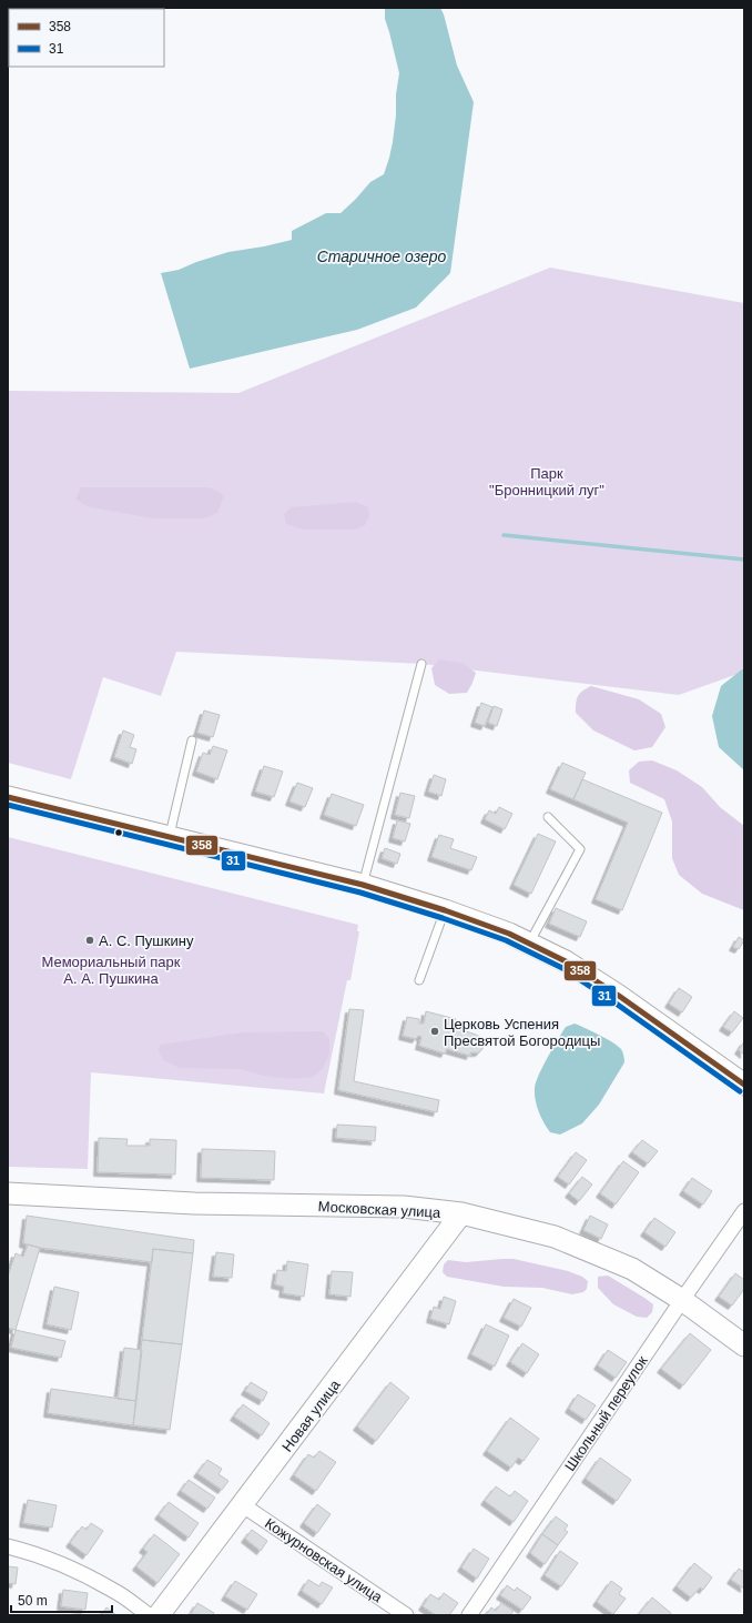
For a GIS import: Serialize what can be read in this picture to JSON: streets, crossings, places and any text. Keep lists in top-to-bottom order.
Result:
{
  "streets": {
    "street": [
      "Московская улица",
      "Школьный переулок",
      "Новая улица",
      "Кожурновская улица"
    ]
  },
  "crossings": [
    ["Московская улица", "Школьный переулок"],
    ["Московская улица", "Новая улица"],
    ["Новая улица", "Кожурновская улица"]
  ],
  "water": ["Старичное озеро"],
  "parks": ["Парк \"Бронницкий луг\"", "Мемориальный парк А. А. Пушкина"],
  "places": ["А. С. Пушкину", "Церковь Успения Пресвятой Богородицы"],
  "lines": ["transit line 358", "transit line 31"],
  "legend": ["358", "31"],
  "scale_bar": "50 m"
}
